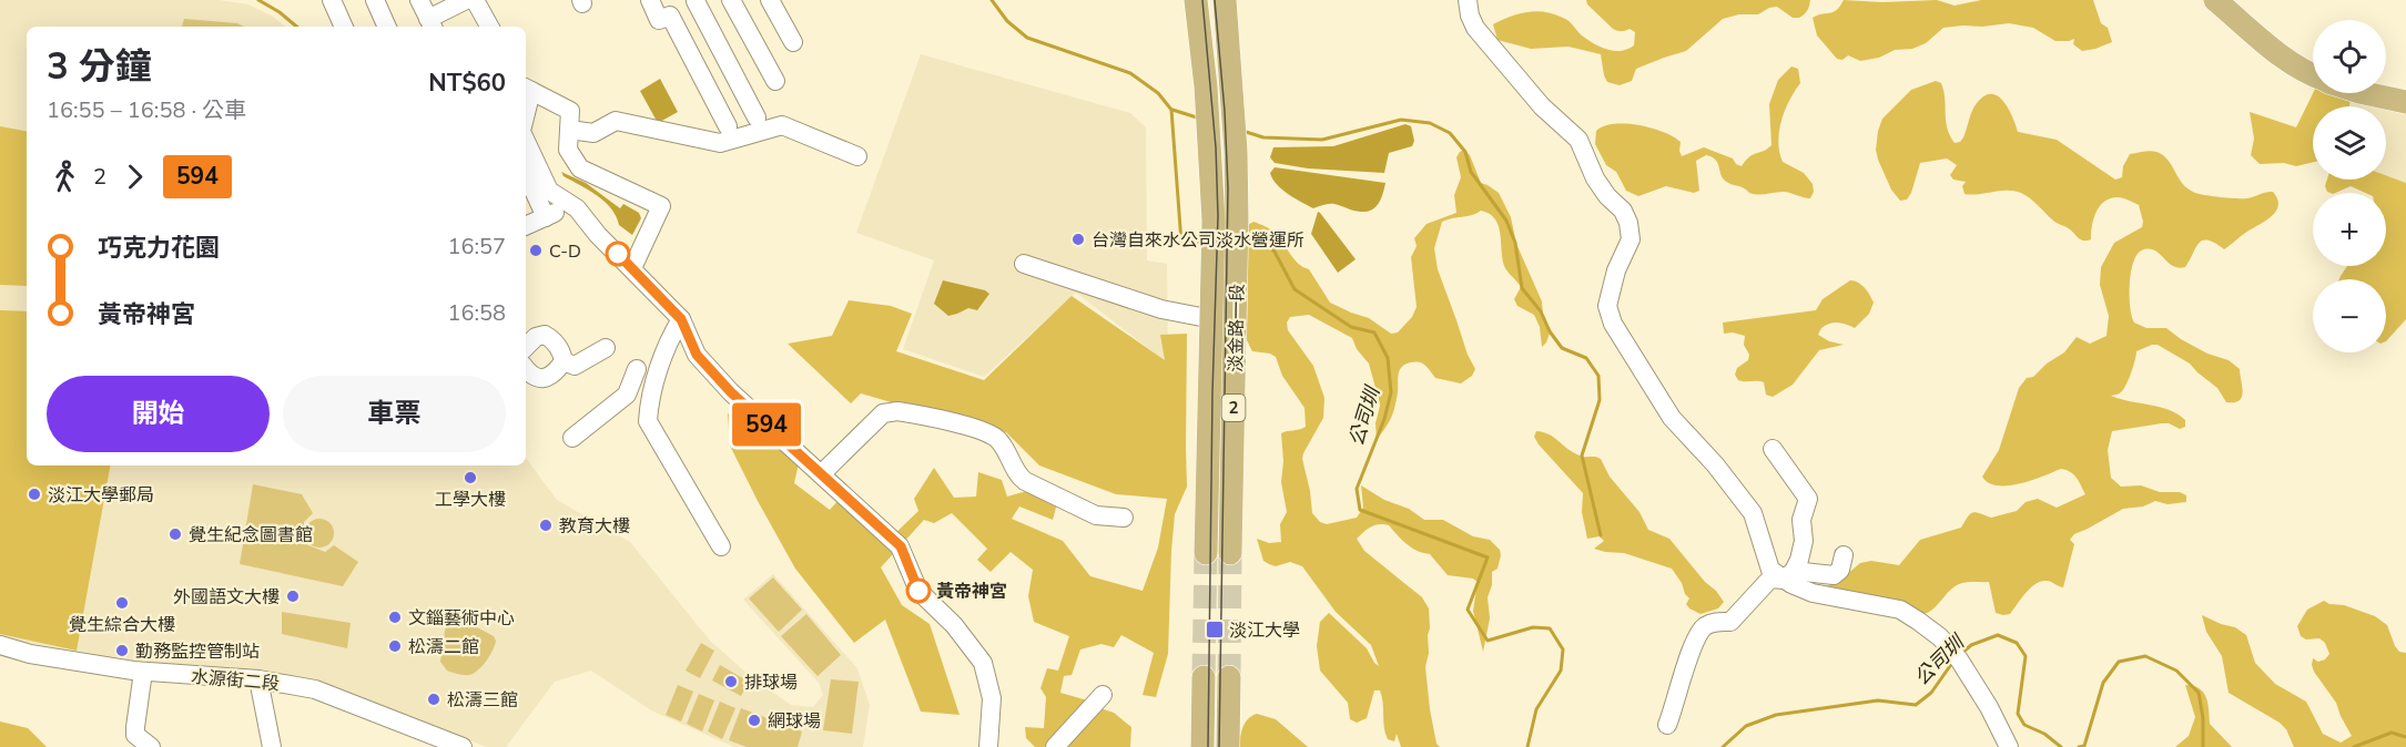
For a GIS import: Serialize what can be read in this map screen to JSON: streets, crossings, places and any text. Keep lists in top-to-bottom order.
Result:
{
  "streets": {
    "main road": ["淡金路一段", "2"],
    "street": ["水源街二段"]
  },
  "crossings": [
    ["淡金路一段", "2"]
  ],
  "water": ["公司圳"],
  "places": {
    "other": [
      "台灣自來水公司淡水營運所",
      "C-D",
      "工學大樓",
      "淡江大學郵局",
      "教育大樓",
      "覺生紀念圖書館",
      "黃帝神宮",
      "外國語文大樓",
      "覺生綜合大樓",
      "文錙藝術中心",
      "松濤二館",
      "勤務監控管制站",
      "排球場",
      "松濤三館",
      "網球場"
    ],
    "transit": ["淡江大學"]
  },
  "lines": ["bus line 594"],
  "page": {
    "on_map": "594",
    "map_buttons": ["+", "−"],
    "heading": ["3 分鐘", "16:55 – 16:58 · 公車", "NT$60"],
    "legs": ["2", "594"],
    "list": [
      {
        "name": "巧克力花園",
        "value": "16:57"
      },
      {
        "name": "黃帝神宮",
        "value": "16:58"
      }
    ],
    "buttons": ["開始", "車票"]
  }
}
